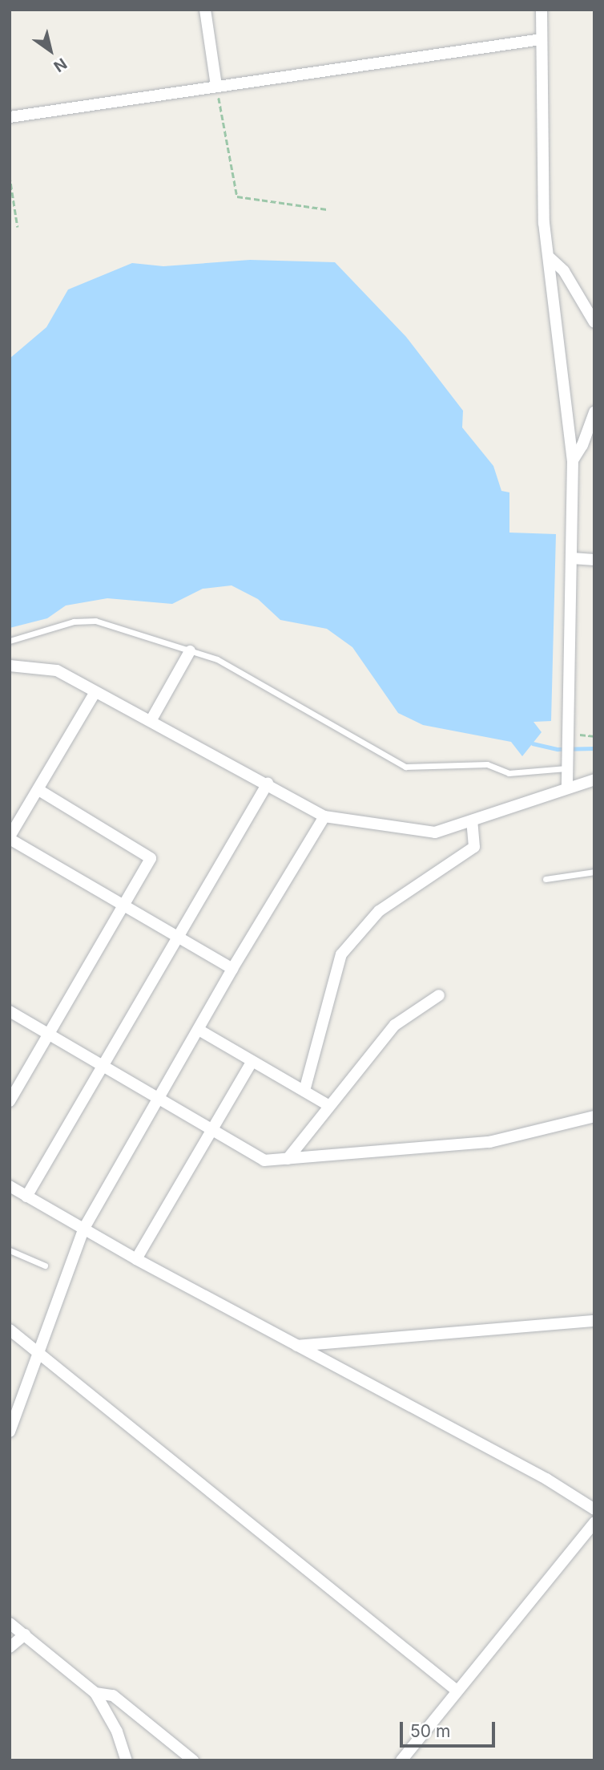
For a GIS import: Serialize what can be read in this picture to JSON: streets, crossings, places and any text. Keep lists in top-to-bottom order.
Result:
{
  "scale_bar": "50 m",
  "north": "bottom right"
}
